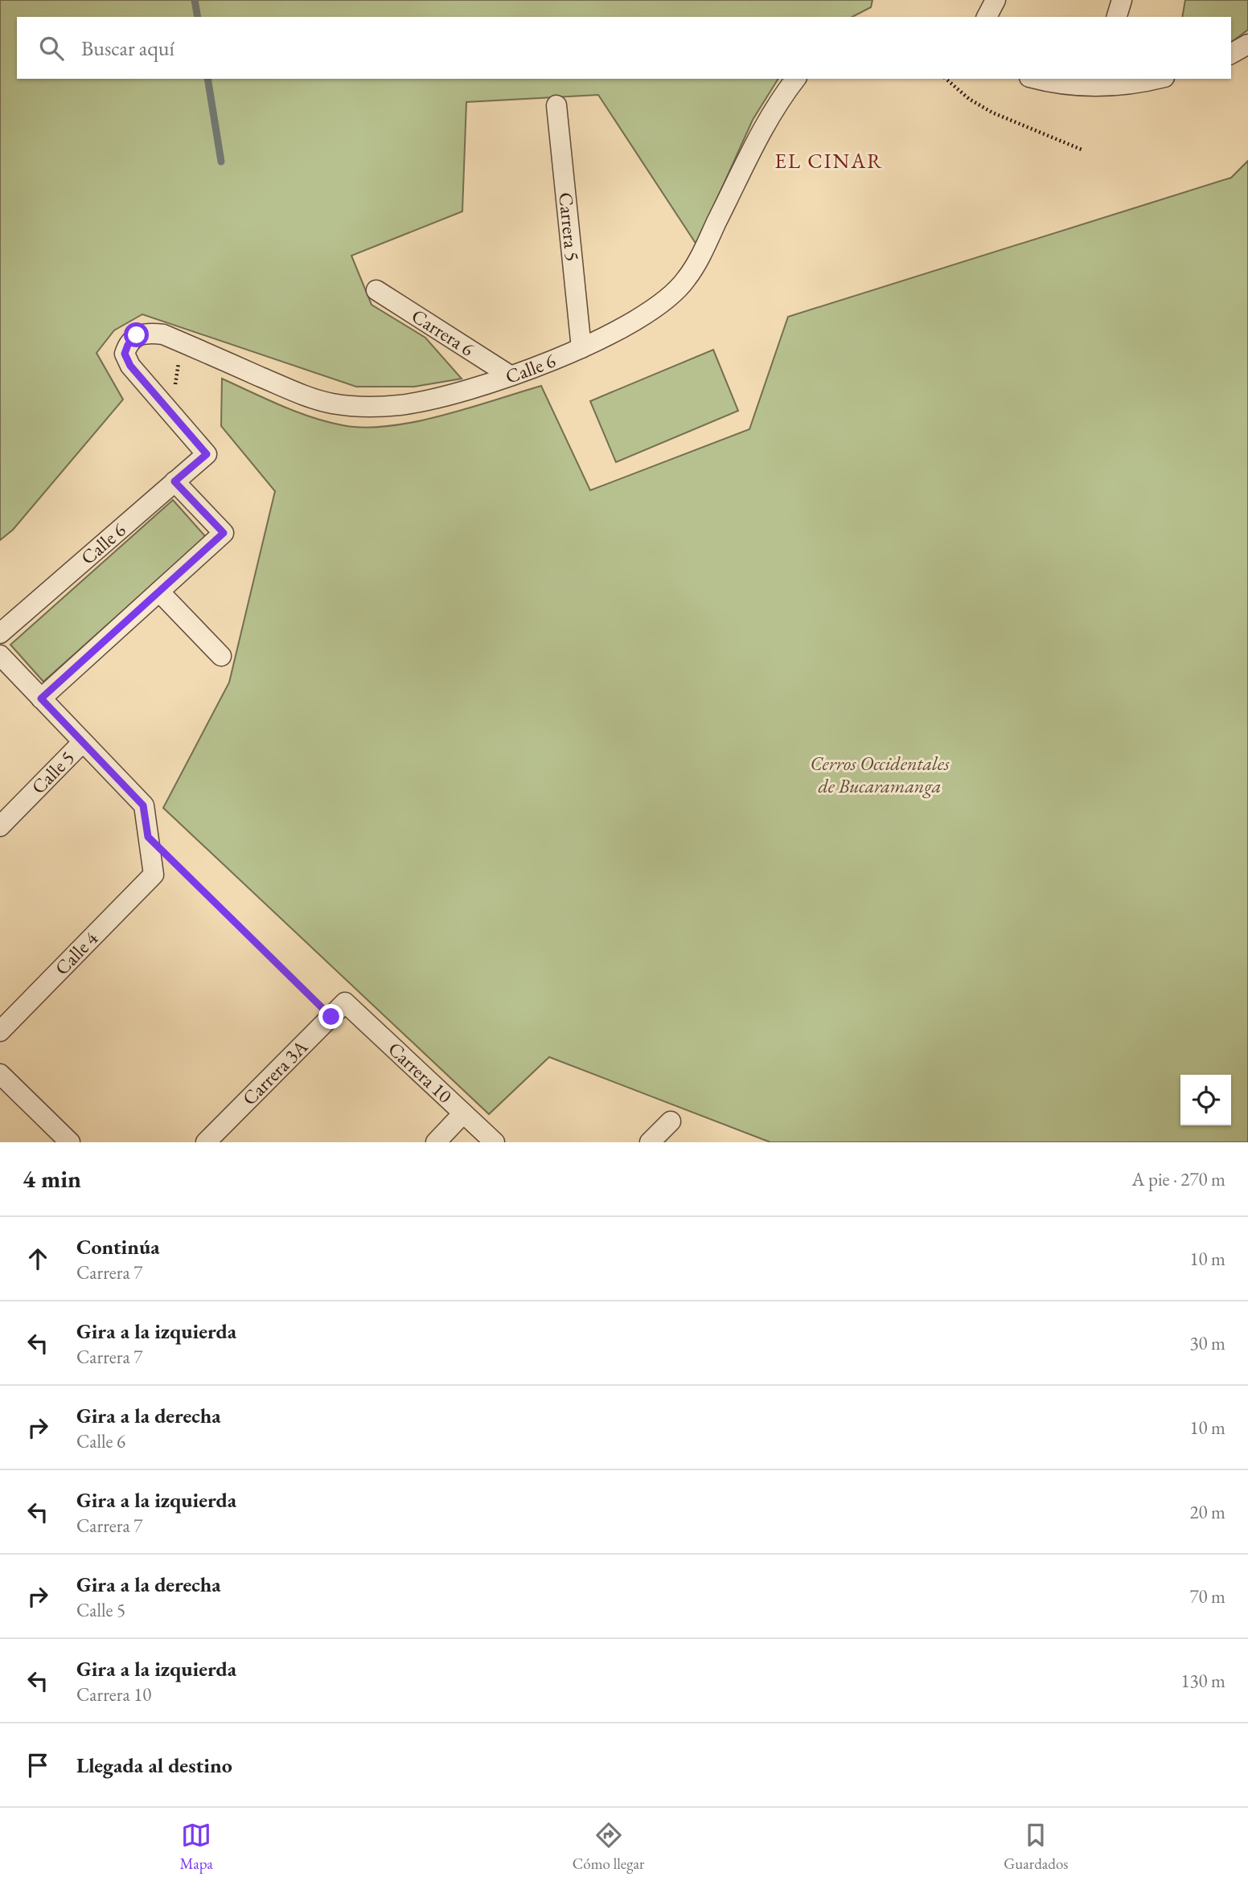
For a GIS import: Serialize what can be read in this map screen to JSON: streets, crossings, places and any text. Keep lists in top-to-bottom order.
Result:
{
  "streets": {
    "street": [
      "Carrera 5",
      "Carrera 6",
      "Calle 6",
      "Calle 5",
      "Calle 4",
      "Carrera 3A",
      "Carrera 10"
    ]
  },
  "crossings": [
    ["Carrera 5", "Calle 6"],
    ["Carrera 6", "Calle 6"],
    ["Calle 5", "Calle 4"],
    ["Carrera 3A", "Carrera 10"]
  ],
  "districts": ["EL CINAR"],
  "parks": ["Cerros Occidentales de Bucaramanga"],
  "page": {
    "search": "Buscar aquí",
    "heading": ["4 min", "A pie · 270 m"],
    "list": [
      ["Continúa", "Carrera 7", "10 m"],
      ["Gira a la izquierda", "Carrera 7", "30 m"],
      ["Gira a la derecha", "Calle 6", "10 m"],
      ["Gira a la izquierda", "Carrera 7", "20 m"],
      ["Gira a la derecha", "Calle 5", "70 m"],
      ["Gira a la izquierda", "Carrera 10", "130 m"],
      "Llegada al destino"
    ],
    "nav": ["Mapa", "Cómo llegar", "Guardados"]
  }
}
